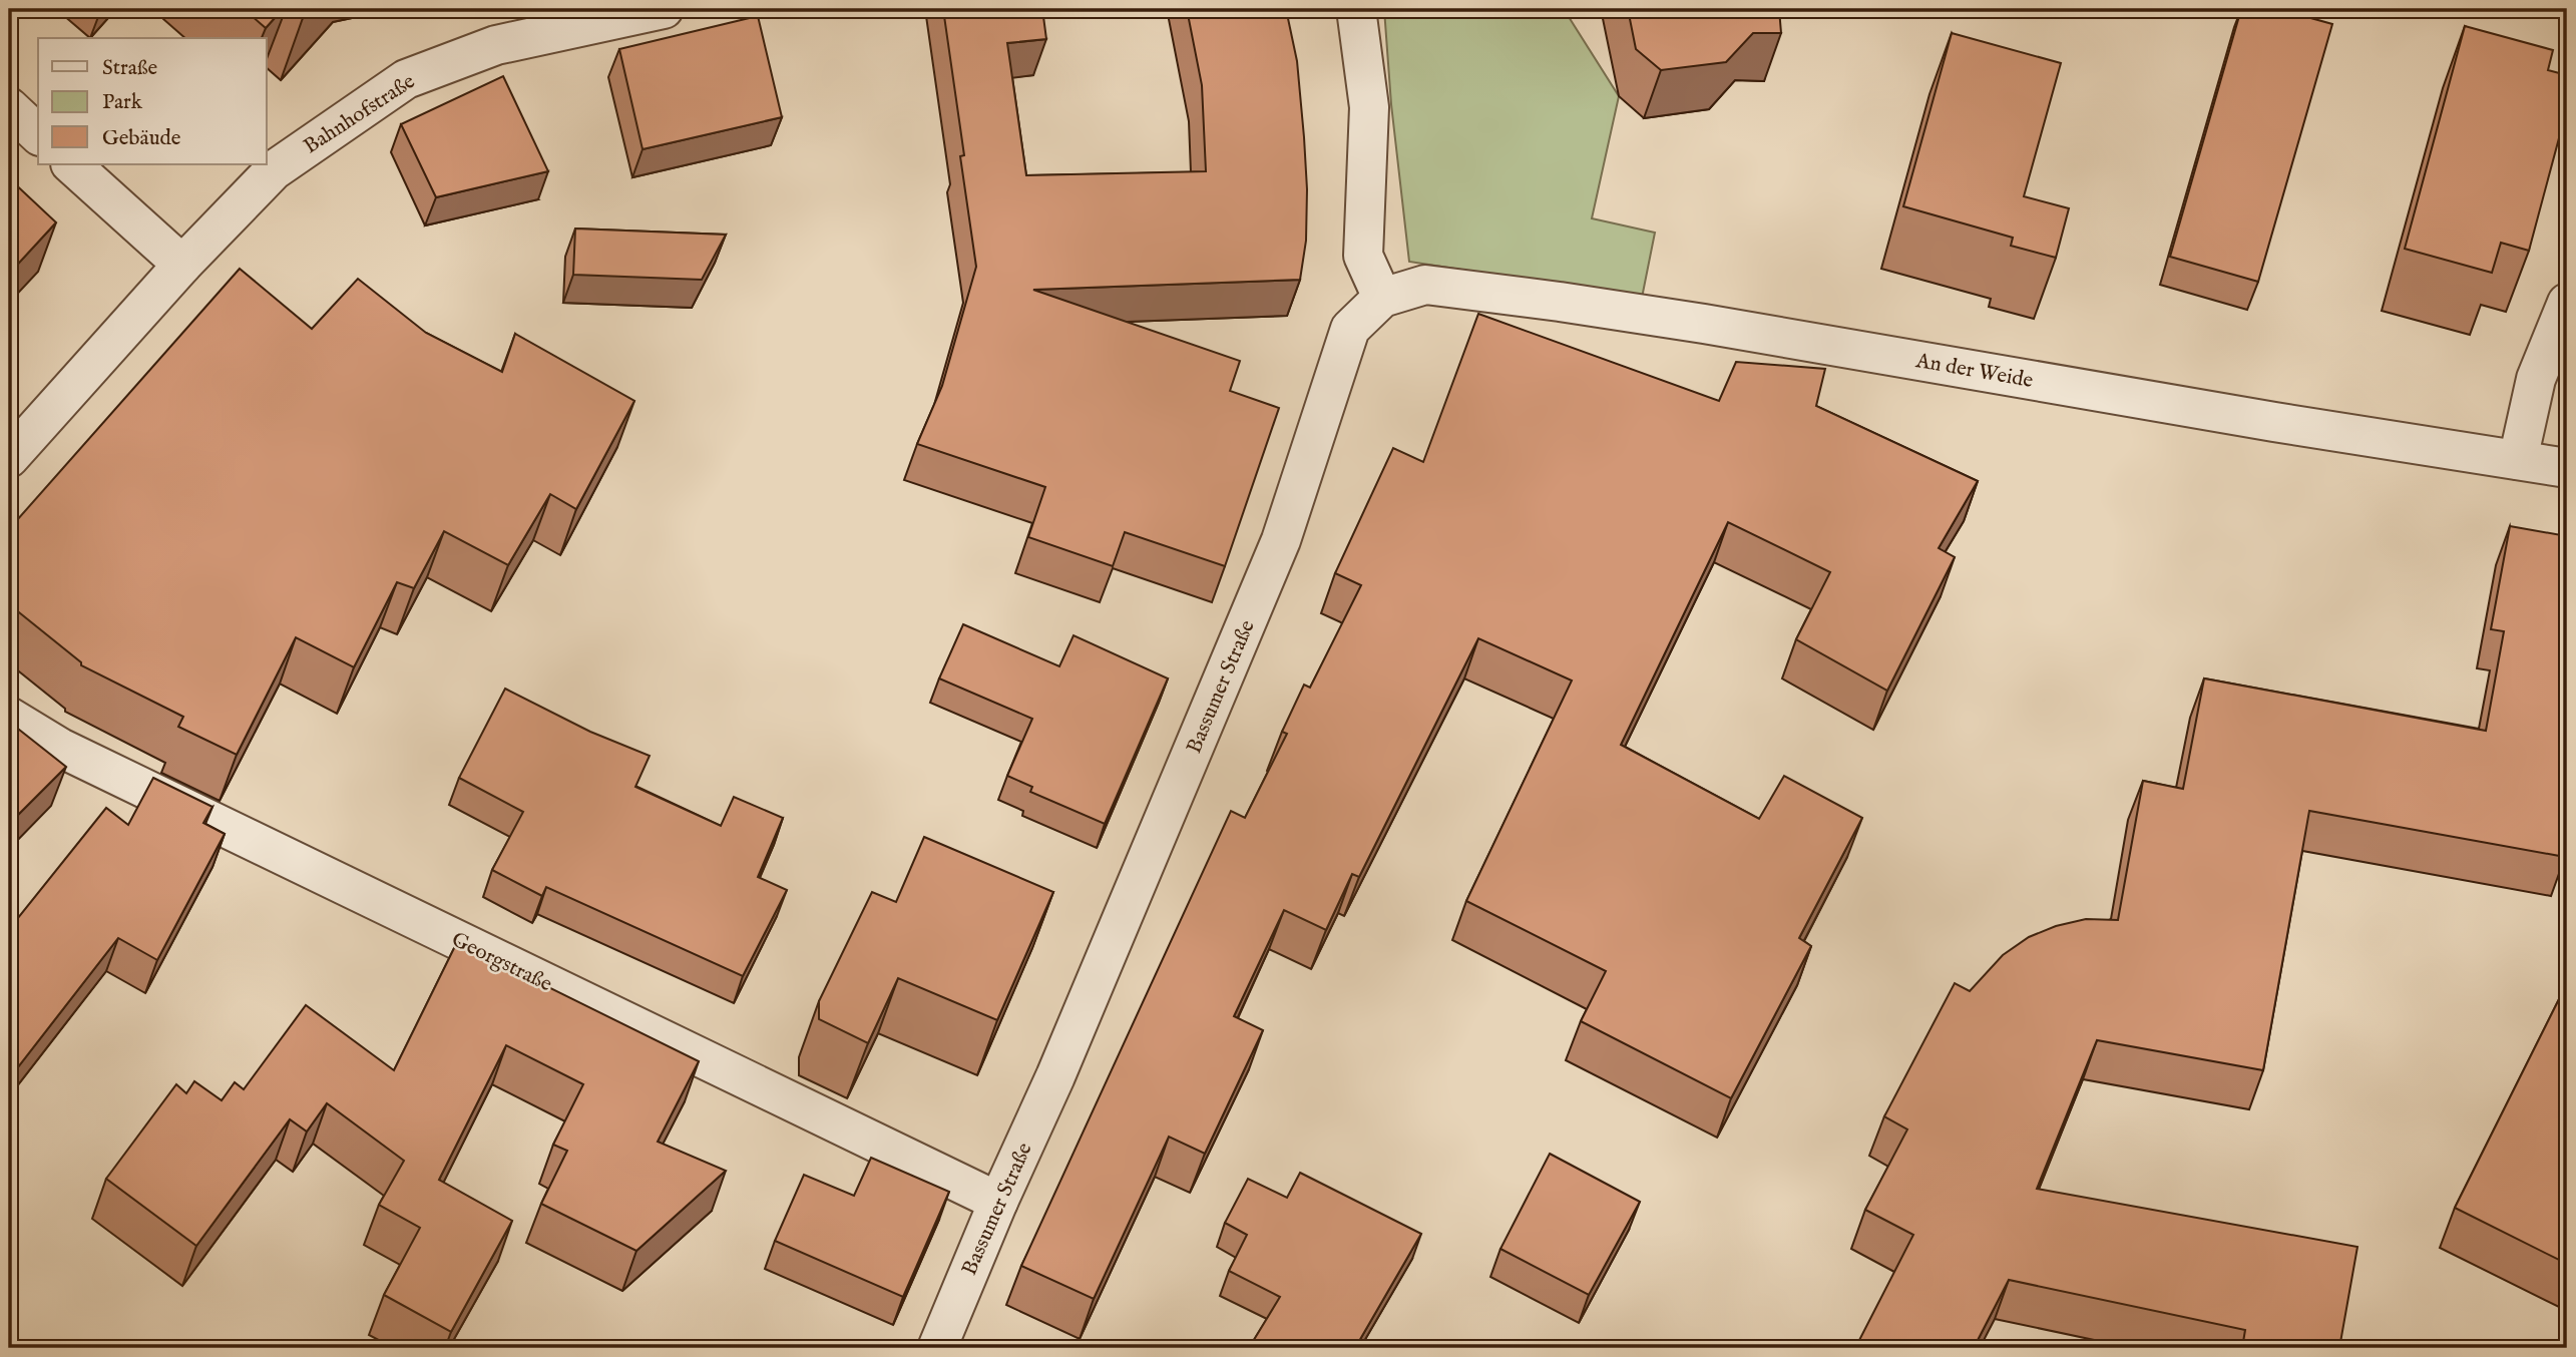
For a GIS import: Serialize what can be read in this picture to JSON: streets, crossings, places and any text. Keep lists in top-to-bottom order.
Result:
{
  "streets": {
    "street": [
      "Bahnhofstraße",
      "An der Weide",
      "Bassumer Straße",
      "Georgstraße"
    ]
  },
  "crossings": [
    ["An der Weide", "Bassumer Straße"],
    ["Bassumer Straße", "Georgstraße"]
  ],
  "legend": ["Straße", "Park", "Gebäude"]
}
